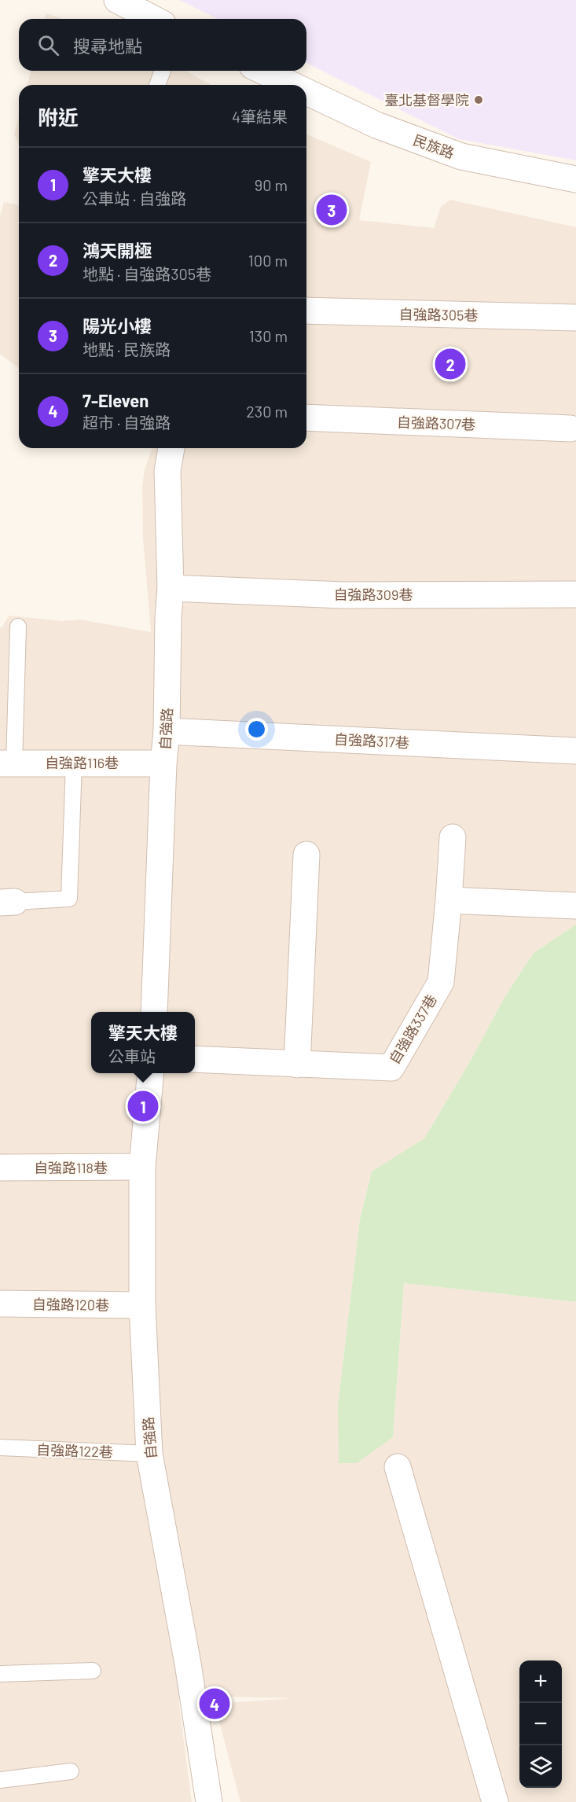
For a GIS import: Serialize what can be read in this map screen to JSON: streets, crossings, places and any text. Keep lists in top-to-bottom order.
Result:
{
  "streets": {
    "street": [
      "民族路",
      "自強路305巷",
      "自強路307巷",
      "自強路309巷",
      "自強路",
      "自強路317巷",
      "自強路116巷",
      "自強路337巷",
      "自強路118巷",
      "自強路120巷"
    ],
    "lane": ["自強路122巷"]
  },
  "crossings": [
    ["自強路309巷", "自強路"],
    ["自強路", "自強路317巷"],
    ["自強路", "自強路116巷"],
    ["自強路", "自強路118巷"],
    ["自強路", "自強路120巷"],
    ["自強路", "自強路122巷"]
  ],
  "places": ["臺北基督學院"],
  "page": {
    "search": "搜尋地點",
    "heading": ["附近", "4筆結果"],
    "list": [
      {
        "mark": "1",
        "name": "擎天大樓",
        "note": "公車站 · 自強路",
        "value": "90 m"
      },
      {
        "mark": "2",
        "name": "鴻天開極",
        "note": "地點 · 自強路305巷",
        "value": "100 m"
      },
      {
        "mark": "3",
        "name": "陽光小樓",
        "note": "地點 · 民族路",
        "value": "130 m"
      },
      {
        "mark": "4",
        "name": "7-Eleven",
        "note": "超市 · 自強路",
        "value": "230 m"
      }
    ],
    "pins": [
      "3",
      "2",
      "1",
      "4"
    ],
    "popup": ["擎天大樓", "公車站"],
    "map_buttons": ["+", "−"]
  }
}
